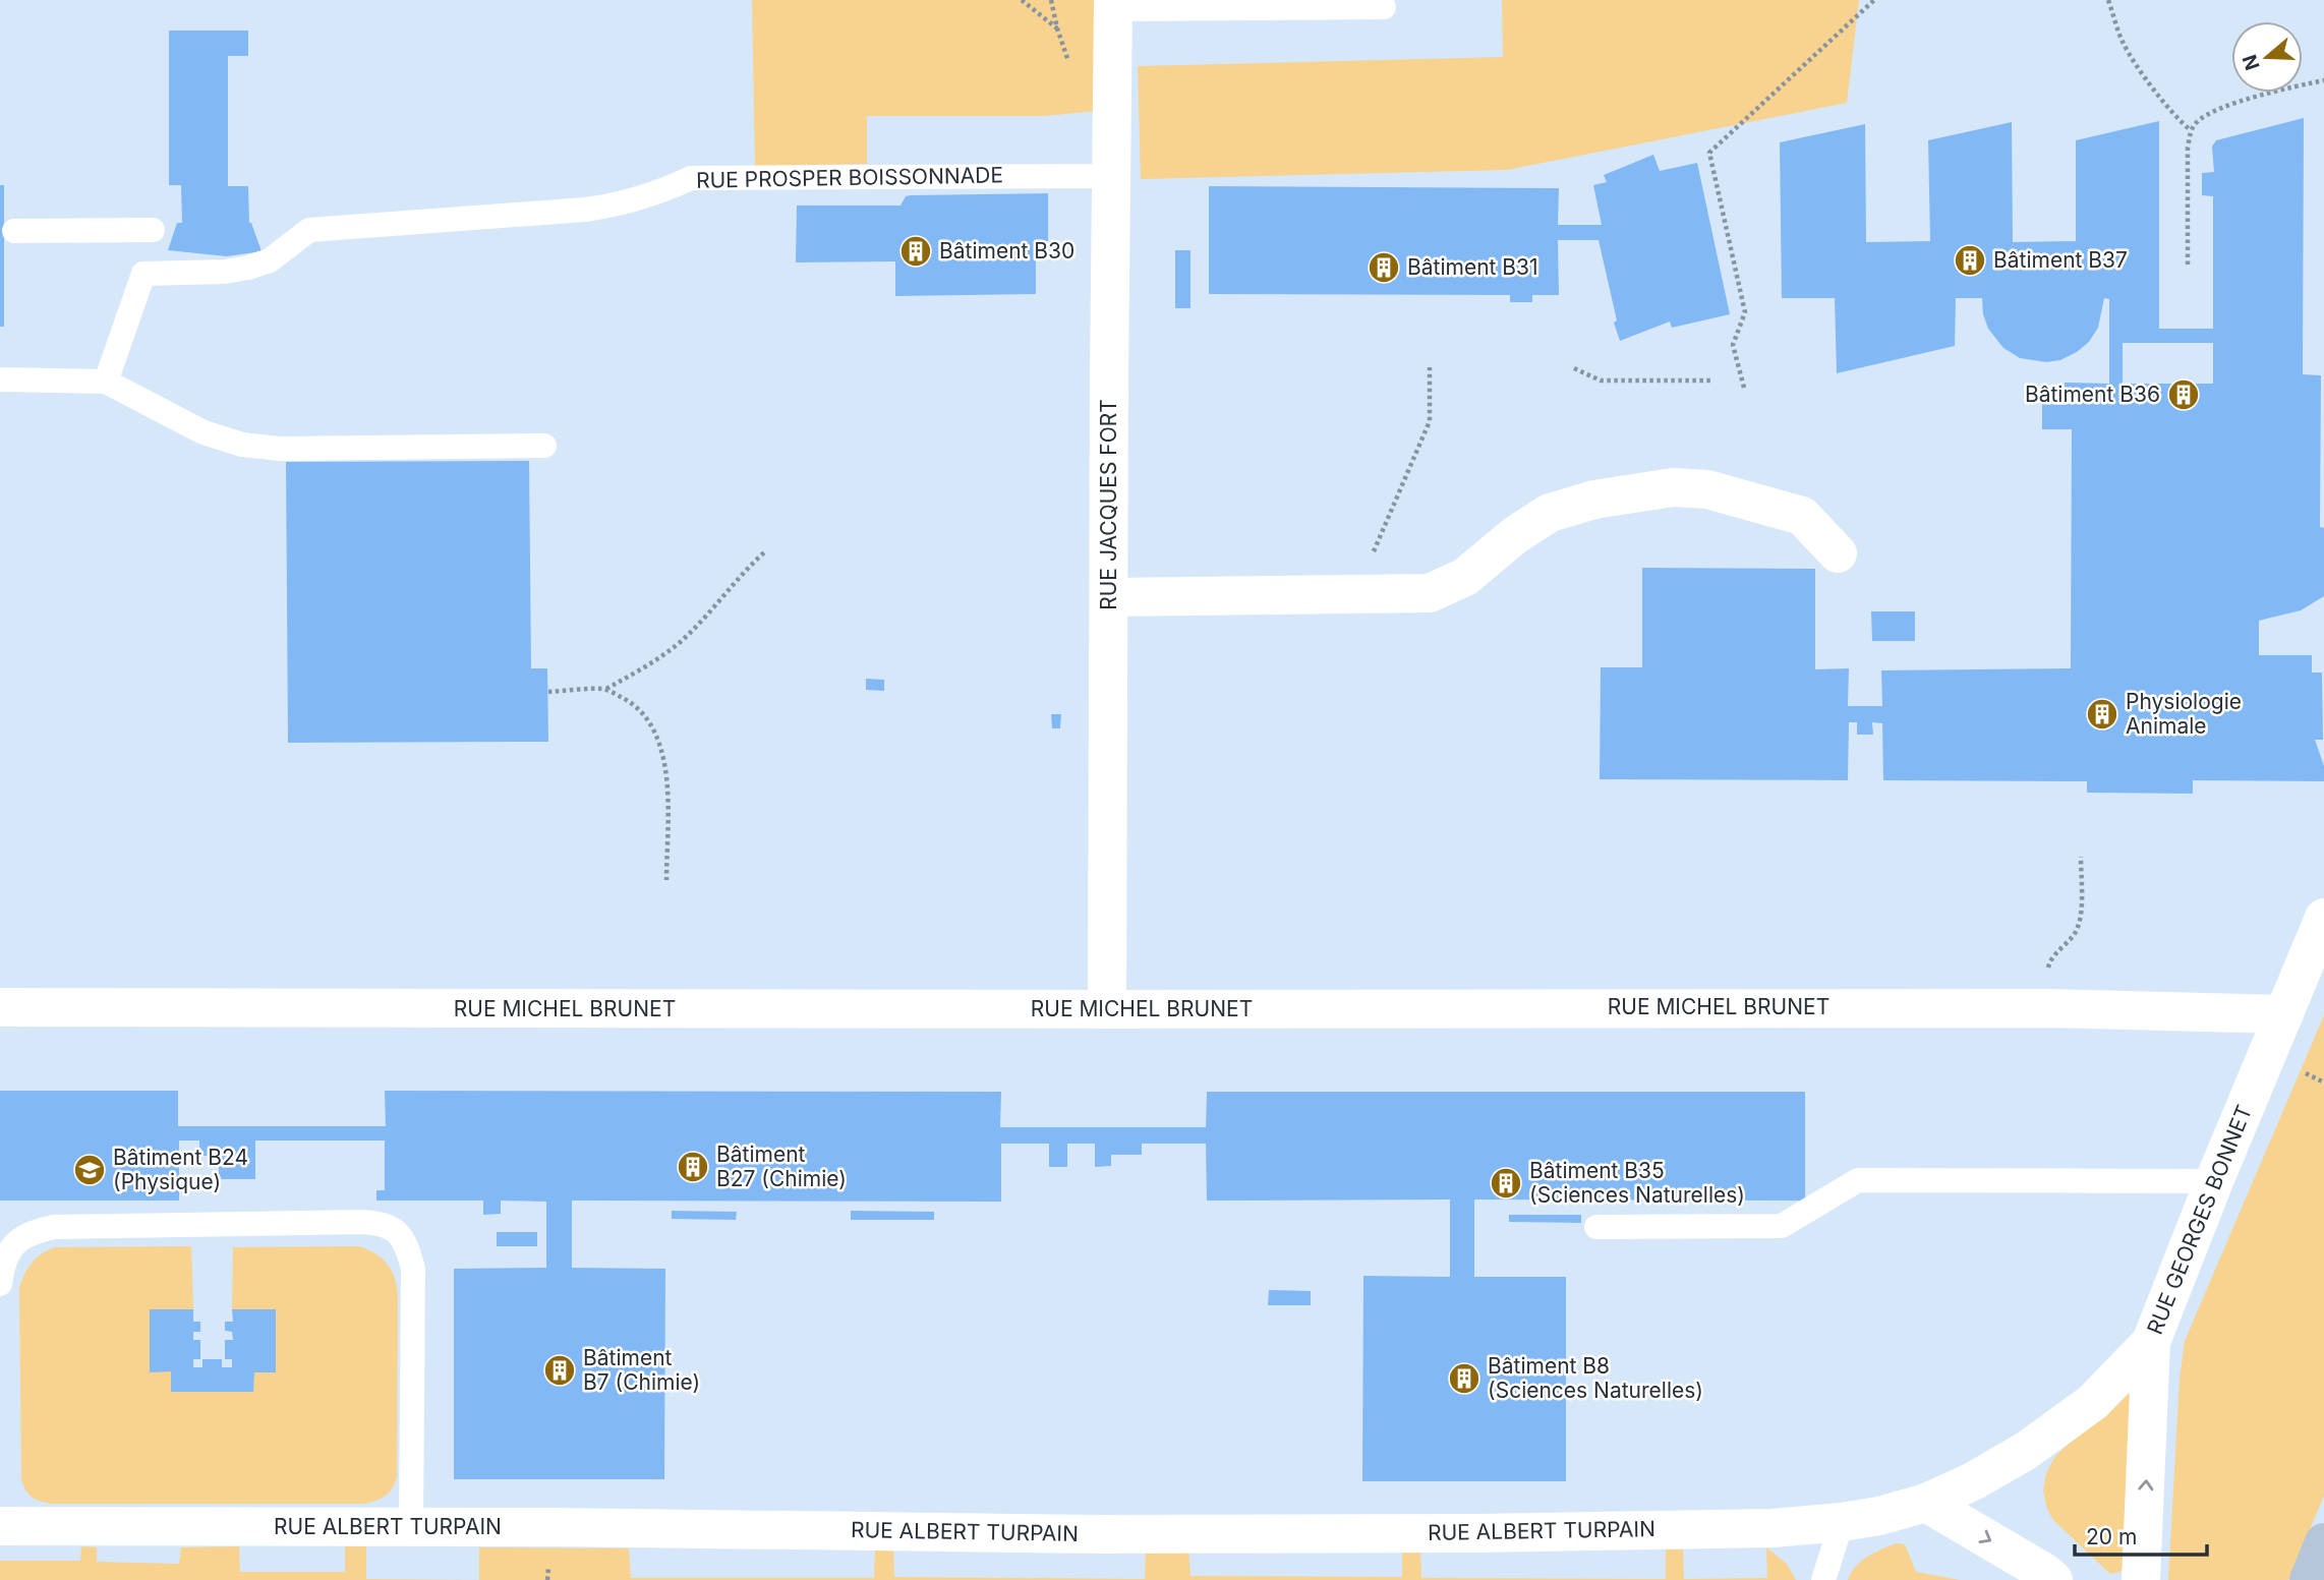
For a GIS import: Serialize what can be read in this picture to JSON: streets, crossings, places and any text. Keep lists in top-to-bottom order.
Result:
{
  "streets": {
    "street": [
      "RUE JACQUES FORT",
      "RUE MICHEL BRUNET",
      "RUE GEORGES BONNET",
      "RUE ALBERT TURPAIN"
    ],
    "lane": ["RUE PROSPER BOISSONNADE"]
  },
  "crossings": [
    ["RUE PROSPER BOISSONNADE", "RUE JACQUES FORT"],
    ["RUE JACQUES FORT", "RUE MICHEL BRUNET"],
    ["RUE MICHEL BRUNET", "RUE GEORGES BONNET"],
    ["RUE GEORGES BONNET", "RUE ALBERT TURPAIN"]
  ],
  "places": {
    "building": [
      "Bâtiment B30",
      "Bâtiment B37",
      "Bâtiment B31",
      "Bâtiment B36",
      "Physiologie Animale",
      "Bâtiment B27 (Chimie)",
      "Bâtiment B35 (Sciences Naturelles)",
      "Bâtiment B7 (Chimie)",
      "Bâtiment B8 (Sciences Naturelles)"
    ],
    "school or university": ["Bâtiment B24 (Physique)"]
  },
  "scale_bar": "20 m",
  "north": "left"
}
